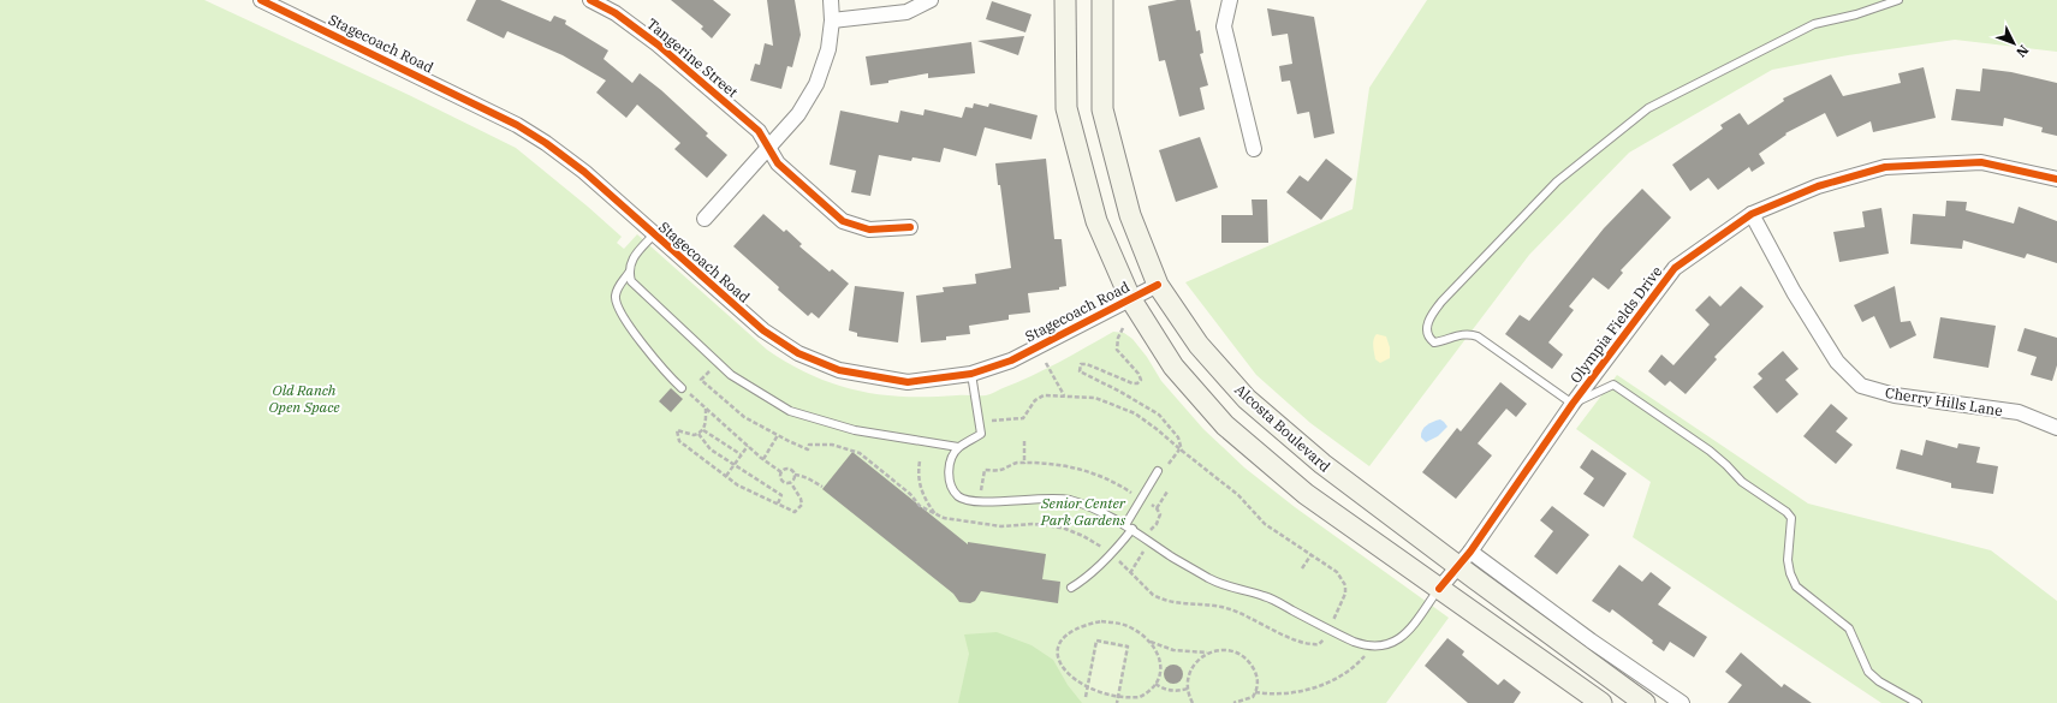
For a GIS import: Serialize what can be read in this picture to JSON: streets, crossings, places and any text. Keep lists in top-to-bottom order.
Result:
{
  "streets": {
    "main road": ["Alcosta Boulevard"],
    "street": [
      "Stagecoach Road",
      "Tangerine Street",
      "Olympia Fields Drive",
      "Cherry Hills Lane"
    ]
  },
  "crossings": [
    ["Stagecoach Road", "Alcosta Boulevard"],
    ["Olympia Fields Drive", "Cherry Hills Lane"],
    ["Olympia Fields Drive", "Alcosta Boulevard"]
  ],
  "parks": ["Old Ranch Open Space", "Senior Center Park Gardens"],
  "north": "bottom right"
}
